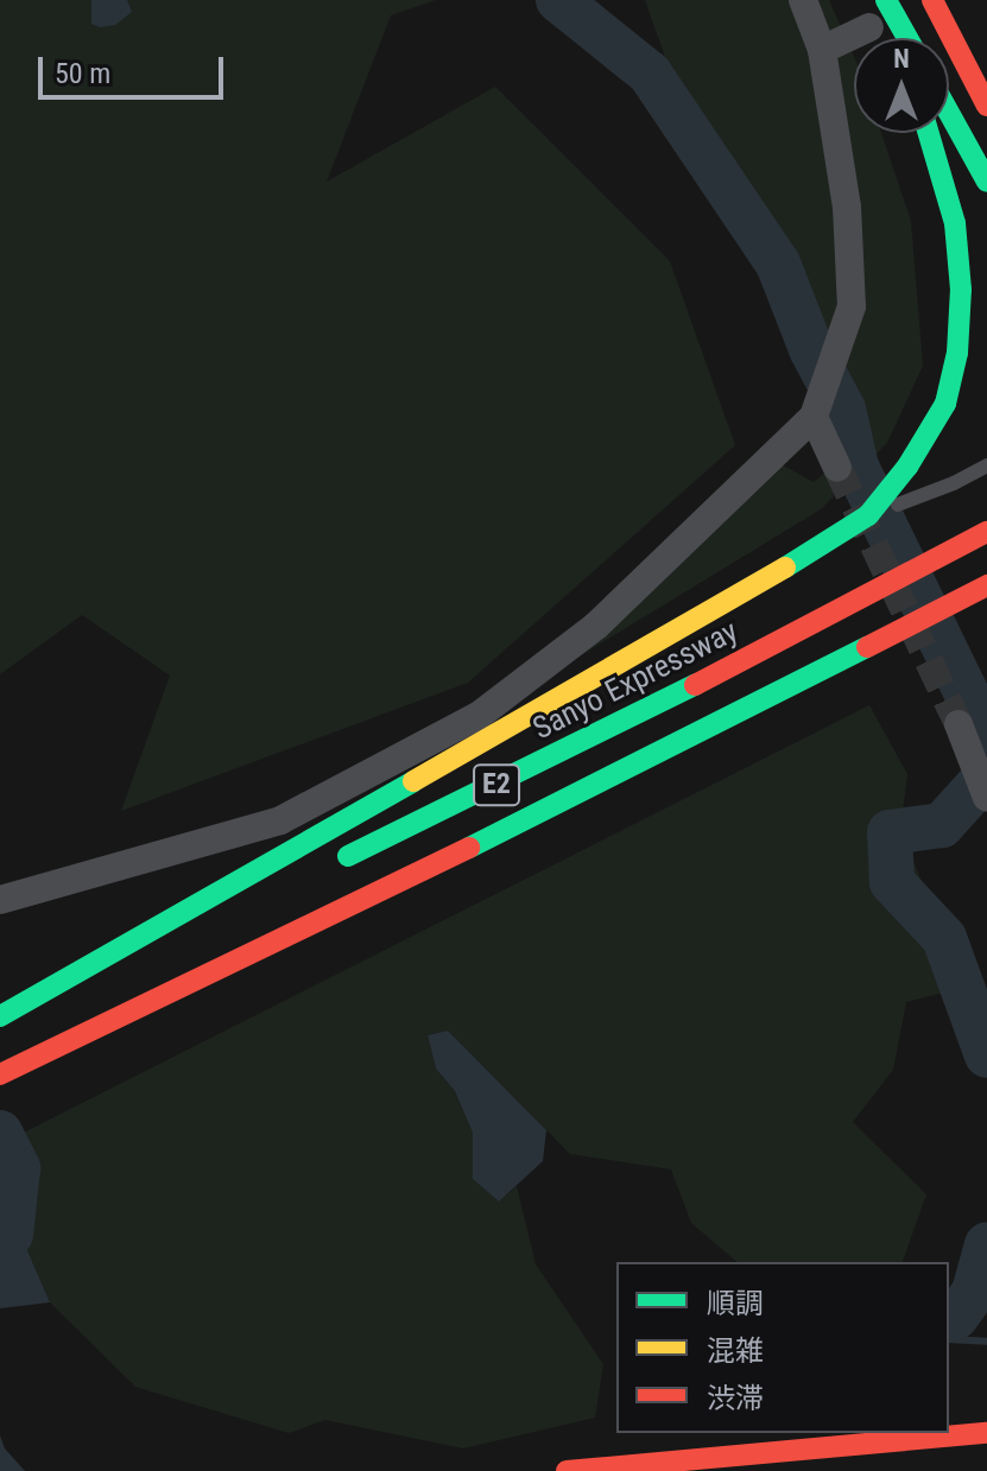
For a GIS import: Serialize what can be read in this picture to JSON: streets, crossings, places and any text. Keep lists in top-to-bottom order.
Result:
{
  "streets": {
    "main road": ["Sanyo Expressway", "E2"]
  },
  "legend": ["順調", "混雑", "渋滞"],
  "scale_bar": "50 m",
  "north": "top"
}
